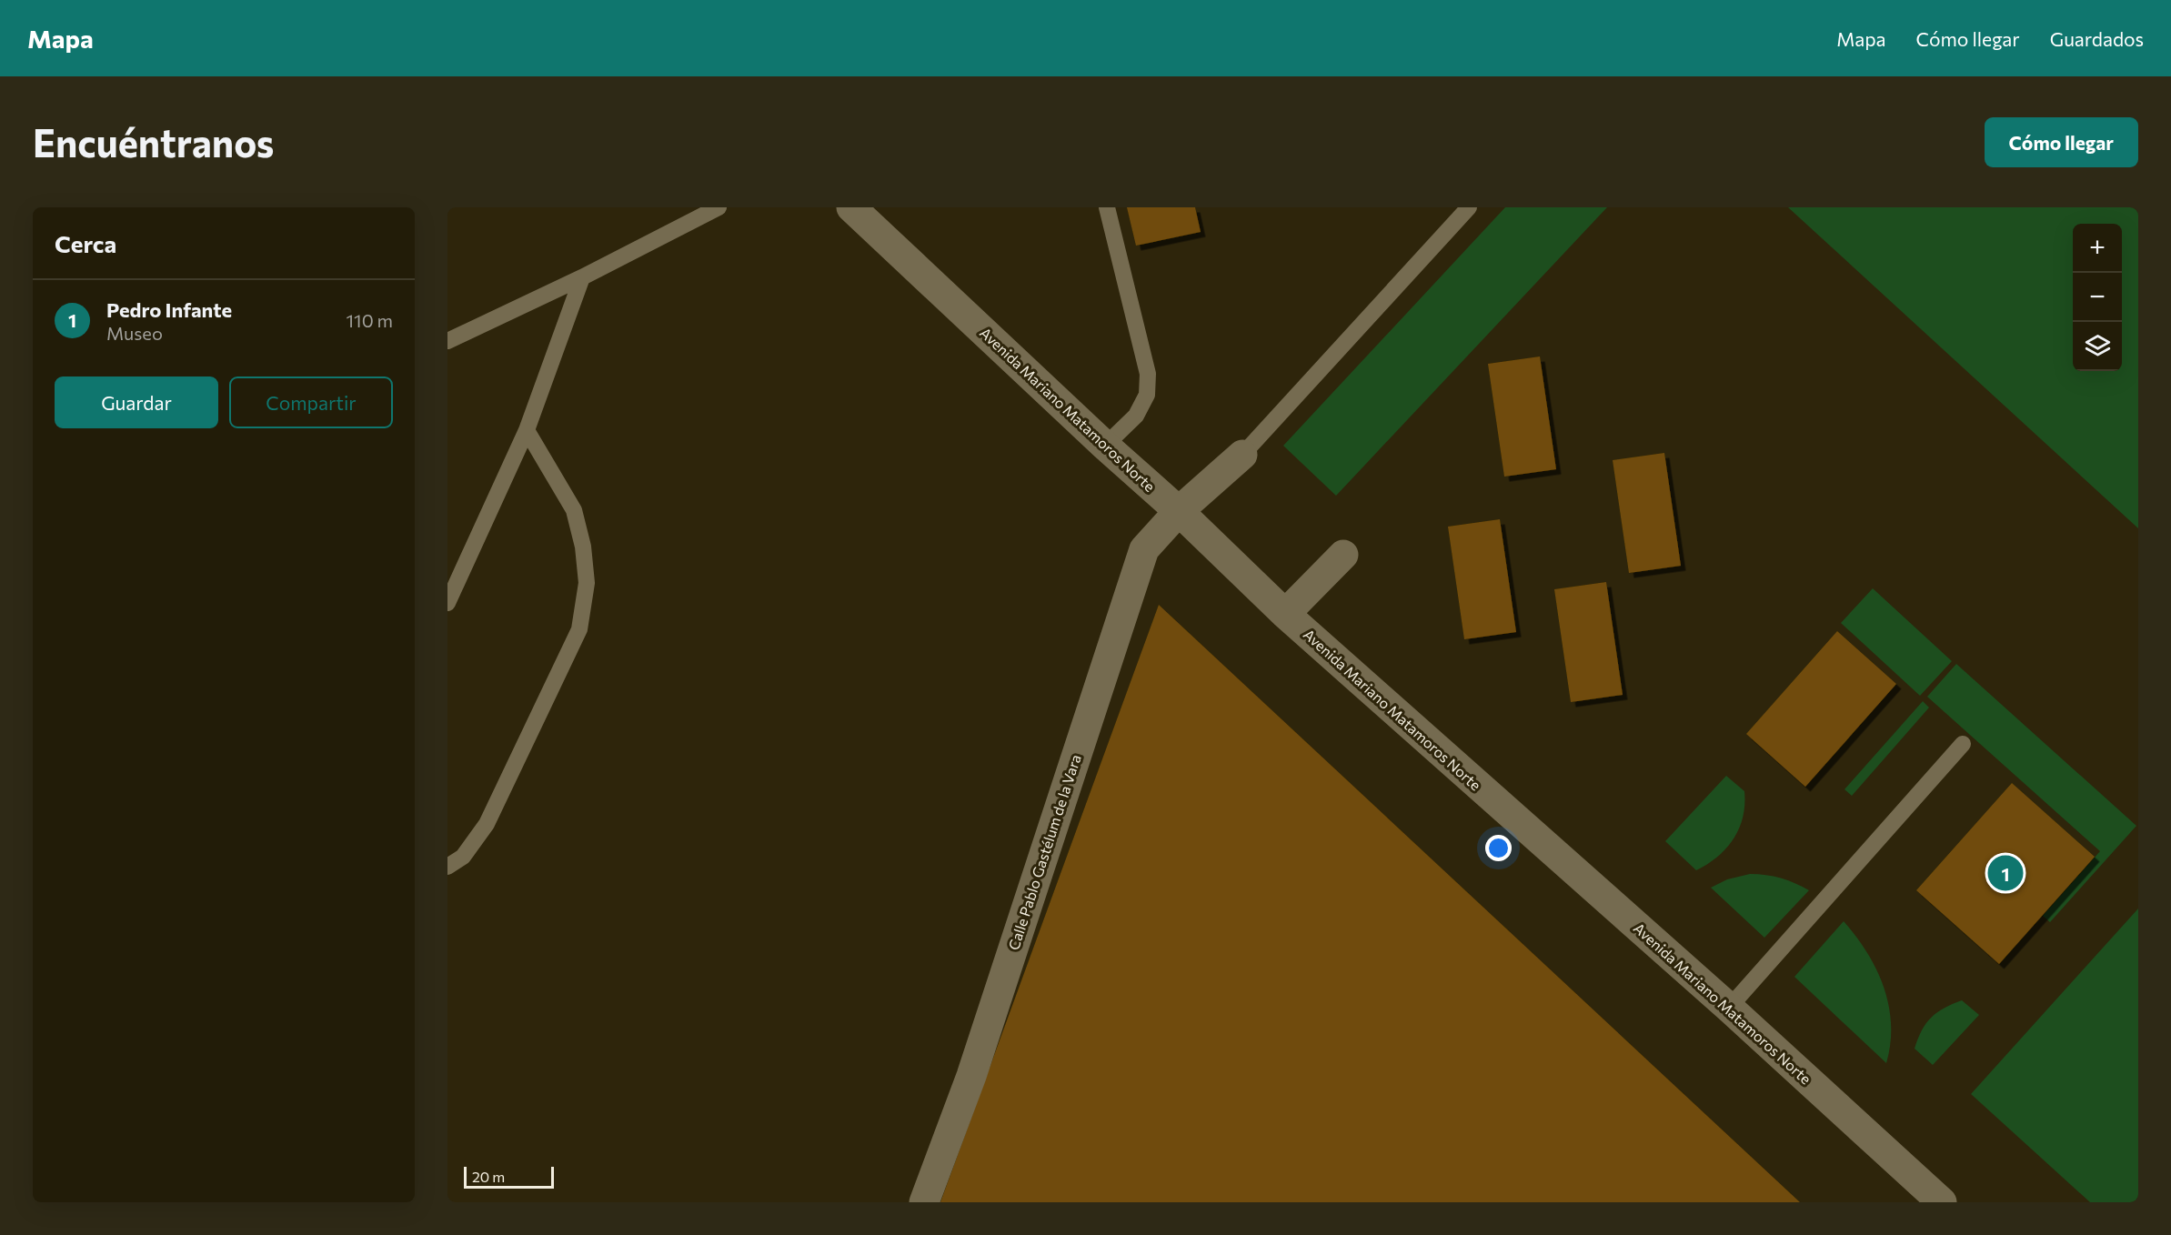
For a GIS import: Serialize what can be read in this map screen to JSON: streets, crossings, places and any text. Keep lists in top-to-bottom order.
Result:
{
  "streets": {
    "street": ["Avenida Mariano Matamoros Norte", "Calle Pablo Gastélum de la Vara"]
  },
  "crossings": [
    ["Avenida Mariano Matamoros Norte", "Calle Pablo Gastélum de la Vara"]
  ],
  "scale_bar": "20 m",
  "page": {
    "header": "Mapa",
    "nav": ["Mapa", "Cómo llegar", "Guardados"],
    "buttons": [
      "Cómo llegar",
      ["Guardar", "Compartir"]
    ],
    "title": "Encuéntranos",
    "heading": "Cerca",
    "map_buttons": ["+", "−"],
    "list": [
      {
        "mark": "1",
        "name": "Pedro Infante",
        "note": "Museo",
        "value": "110 m"
      }
    ],
    "pins": "1",
    "scale": "20 m"
  }
}
